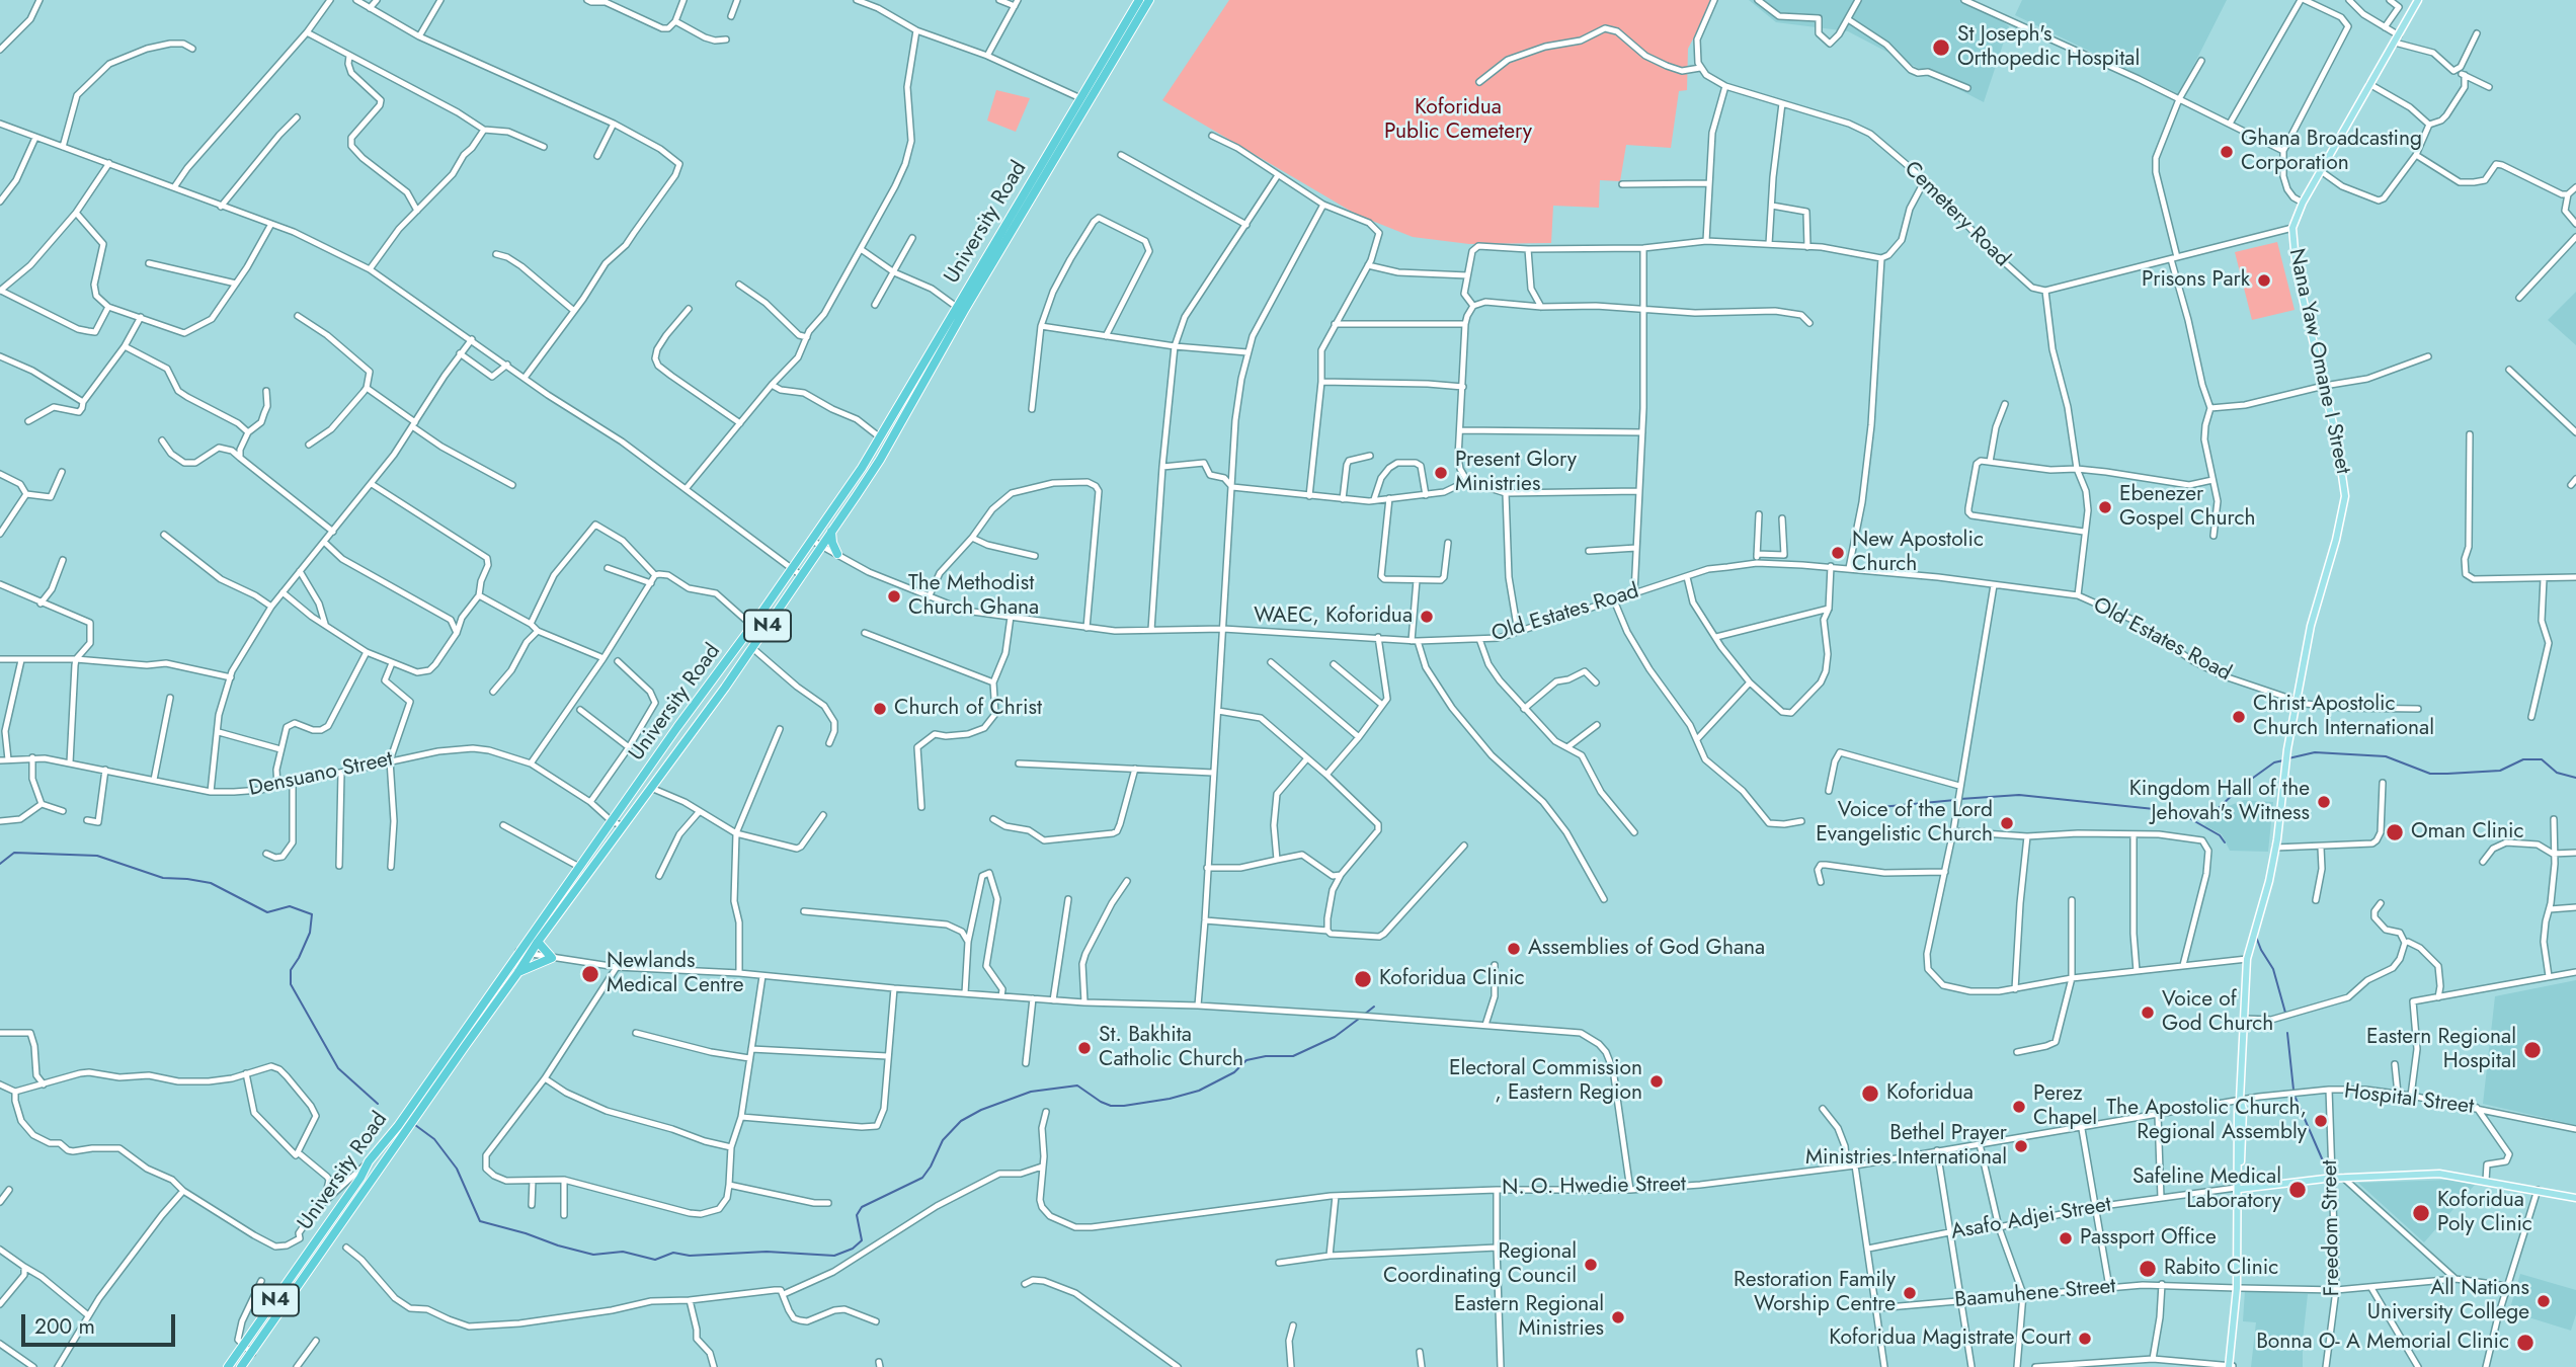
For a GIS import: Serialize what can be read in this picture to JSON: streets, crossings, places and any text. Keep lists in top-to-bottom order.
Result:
{
  "streets": {
    "highway": ["University Road", "N4"],
    "main road": ["Nana Yaw Omane I Street"],
    "street": [
      "Cemetery Road",
      "Old Estates Road",
      "Densuano Street",
      "Hospital Street",
      "N. O. Hwedie Street",
      "Asafo Adjei Street",
      "Freedom Street",
      "Baamuhene Street"
    ]
  },
  "crossings": [
    ["University Road", "Old Estates Road"],
    ["University Road", "Densuano Street"],
    ["Nana Yaw Omane I Street", "Old Estates Road"],
    ["Hospital Street", "N. O. Hwedie Street"],
    ["Hospital Street", "Freedom Street"],
    ["Freedom Street", "Baamuhene Street"]
  ],
  "parks": ["Koforidua Public Cemetery"],
  "places": [
    "St Joseph's Orthopedic Hospital",
    "Ghana Broadcasting Corporation",
    "Prisons Park",
    "Present Glory Ministries",
    "Ebenezer Gospel Church",
    "New Apostolic Church",
    "The Methodist Church Ghana",
    "WAEC, Koforidua",
    "Church of Christ",
    "Christ Apostolic Church International",
    "Kingdom Hall of the Jehovah's Witness",
    "Voice of the Lord Evangelistic Church",
    "Oman Clinic",
    "Assemblies of God Ghana",
    "Newlands Medical Centre",
    "Koforidua Clinic",
    "Voice of God Church",
    "St. Bakhita Catholic Church",
    "Eastern Regional Hospital",
    "Electoral Commission , Eastern Region",
    "Koforidua",
    "Perez Chapel",
    "The Apostolic Church, Regional Assembly",
    "Bethel Prayer Ministries International",
    "Safeline Medical Laboratory",
    "Koforidua Poly Clinic",
    "Passport Office",
    "Regional Coordinating Council",
    "Rabito Clinic",
    "Restoration Family Worship Centre",
    "All Nations University College",
    "Eastern Regional Ministries",
    "Koforidua Magistrate Court",
    "Bonna O- A Memorial Clinic"
  ],
  "scale_bar": "200 m"
}
